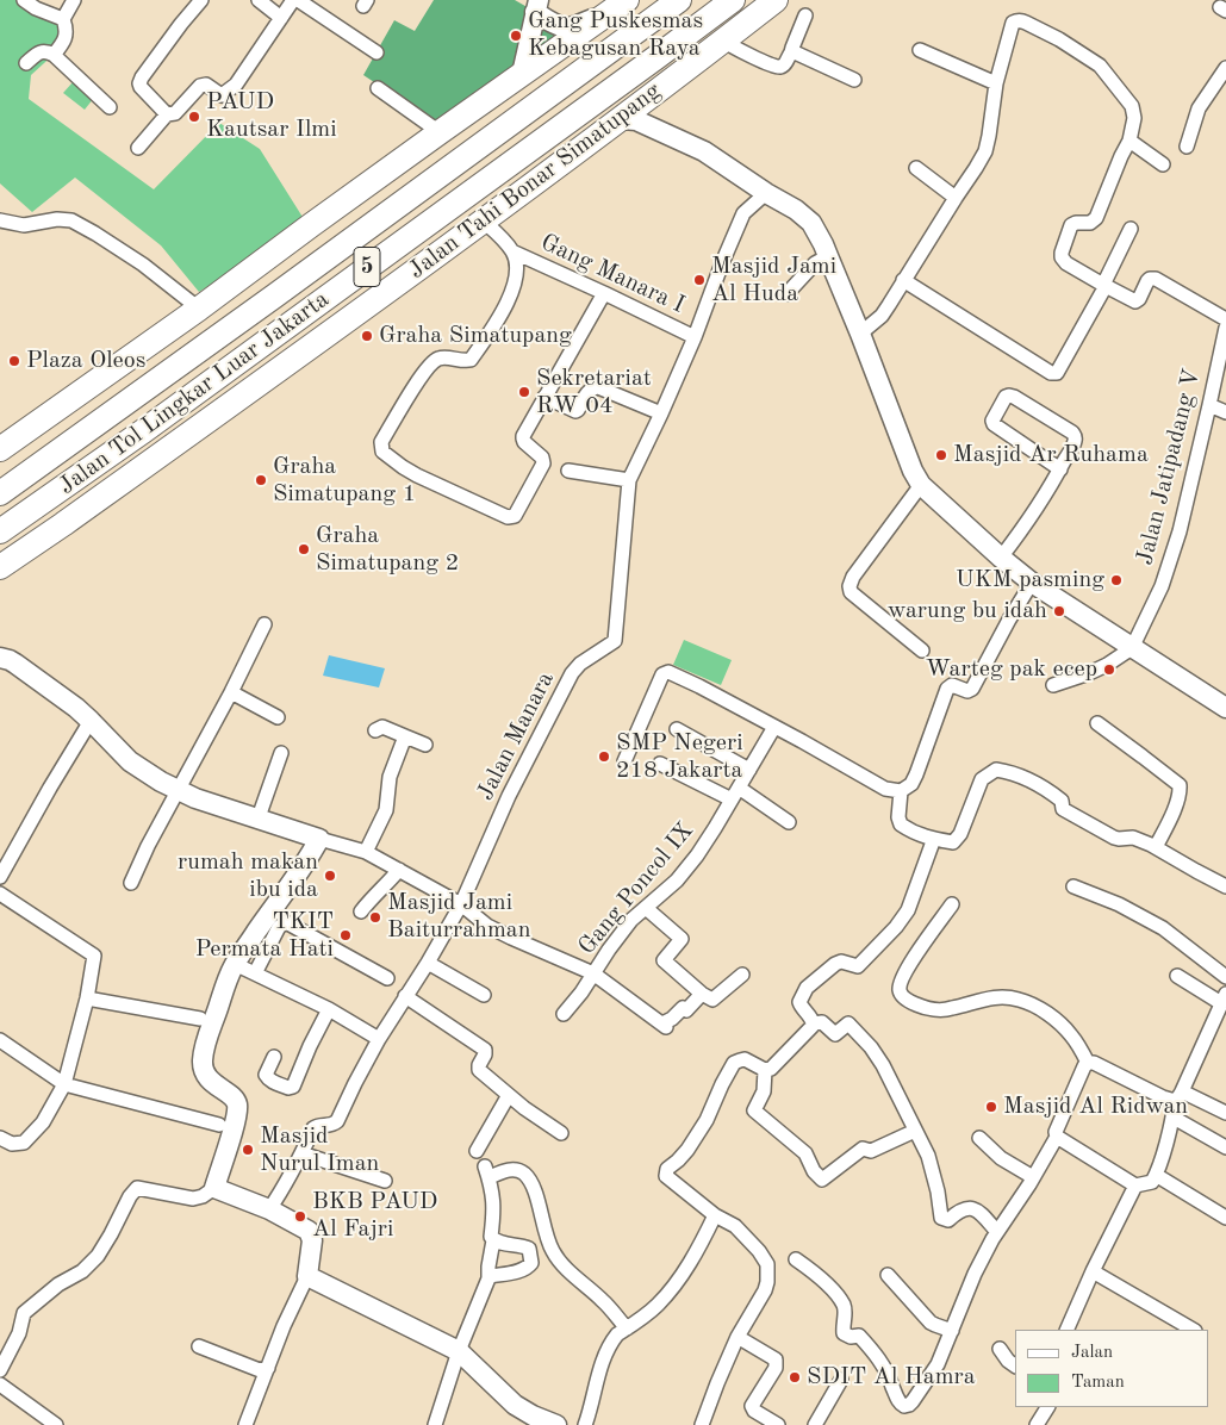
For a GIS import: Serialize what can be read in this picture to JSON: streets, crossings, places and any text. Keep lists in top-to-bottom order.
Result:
{
  "streets": {
    "highway": ["Jalan Tahi Bonar Simatupang", "5", "Jalan Tol Lingkar Luar Jakarta"],
    "street": [
      "Gang Manara I",
      "Jalan Jatipadang V",
      "Jalan Manara",
      "Gang Poncol IX"
    ]
  },
  "places": [
    "Gang Puskesmas Kebagusan Raya",
    "PAUD Kautsar Ilmi",
    "Masjid Jami Al Huda",
    "Graha Simatupang",
    "Plaza Oleos",
    "Sekretariat RW 04",
    "Masjid Ar Ruhama",
    "Graha Simatupang 1",
    "Graha Simatupang 2",
    "UKM pasming",
    "warung bu idah",
    "Warteg pak ecep",
    "SMP Negeri 218 Jakarta",
    "rumah makan ibu ida",
    "Masjid Jami Baiturrahman",
    "TKIT Permata Hati",
    "Masjid Al Ridwan",
    "Masjid Nurul Iman",
    "BKB PAUD Al Fajri",
    "SDIT Al Hamra"
  ],
  "legend": ["Jalan", "Taman"]
}
